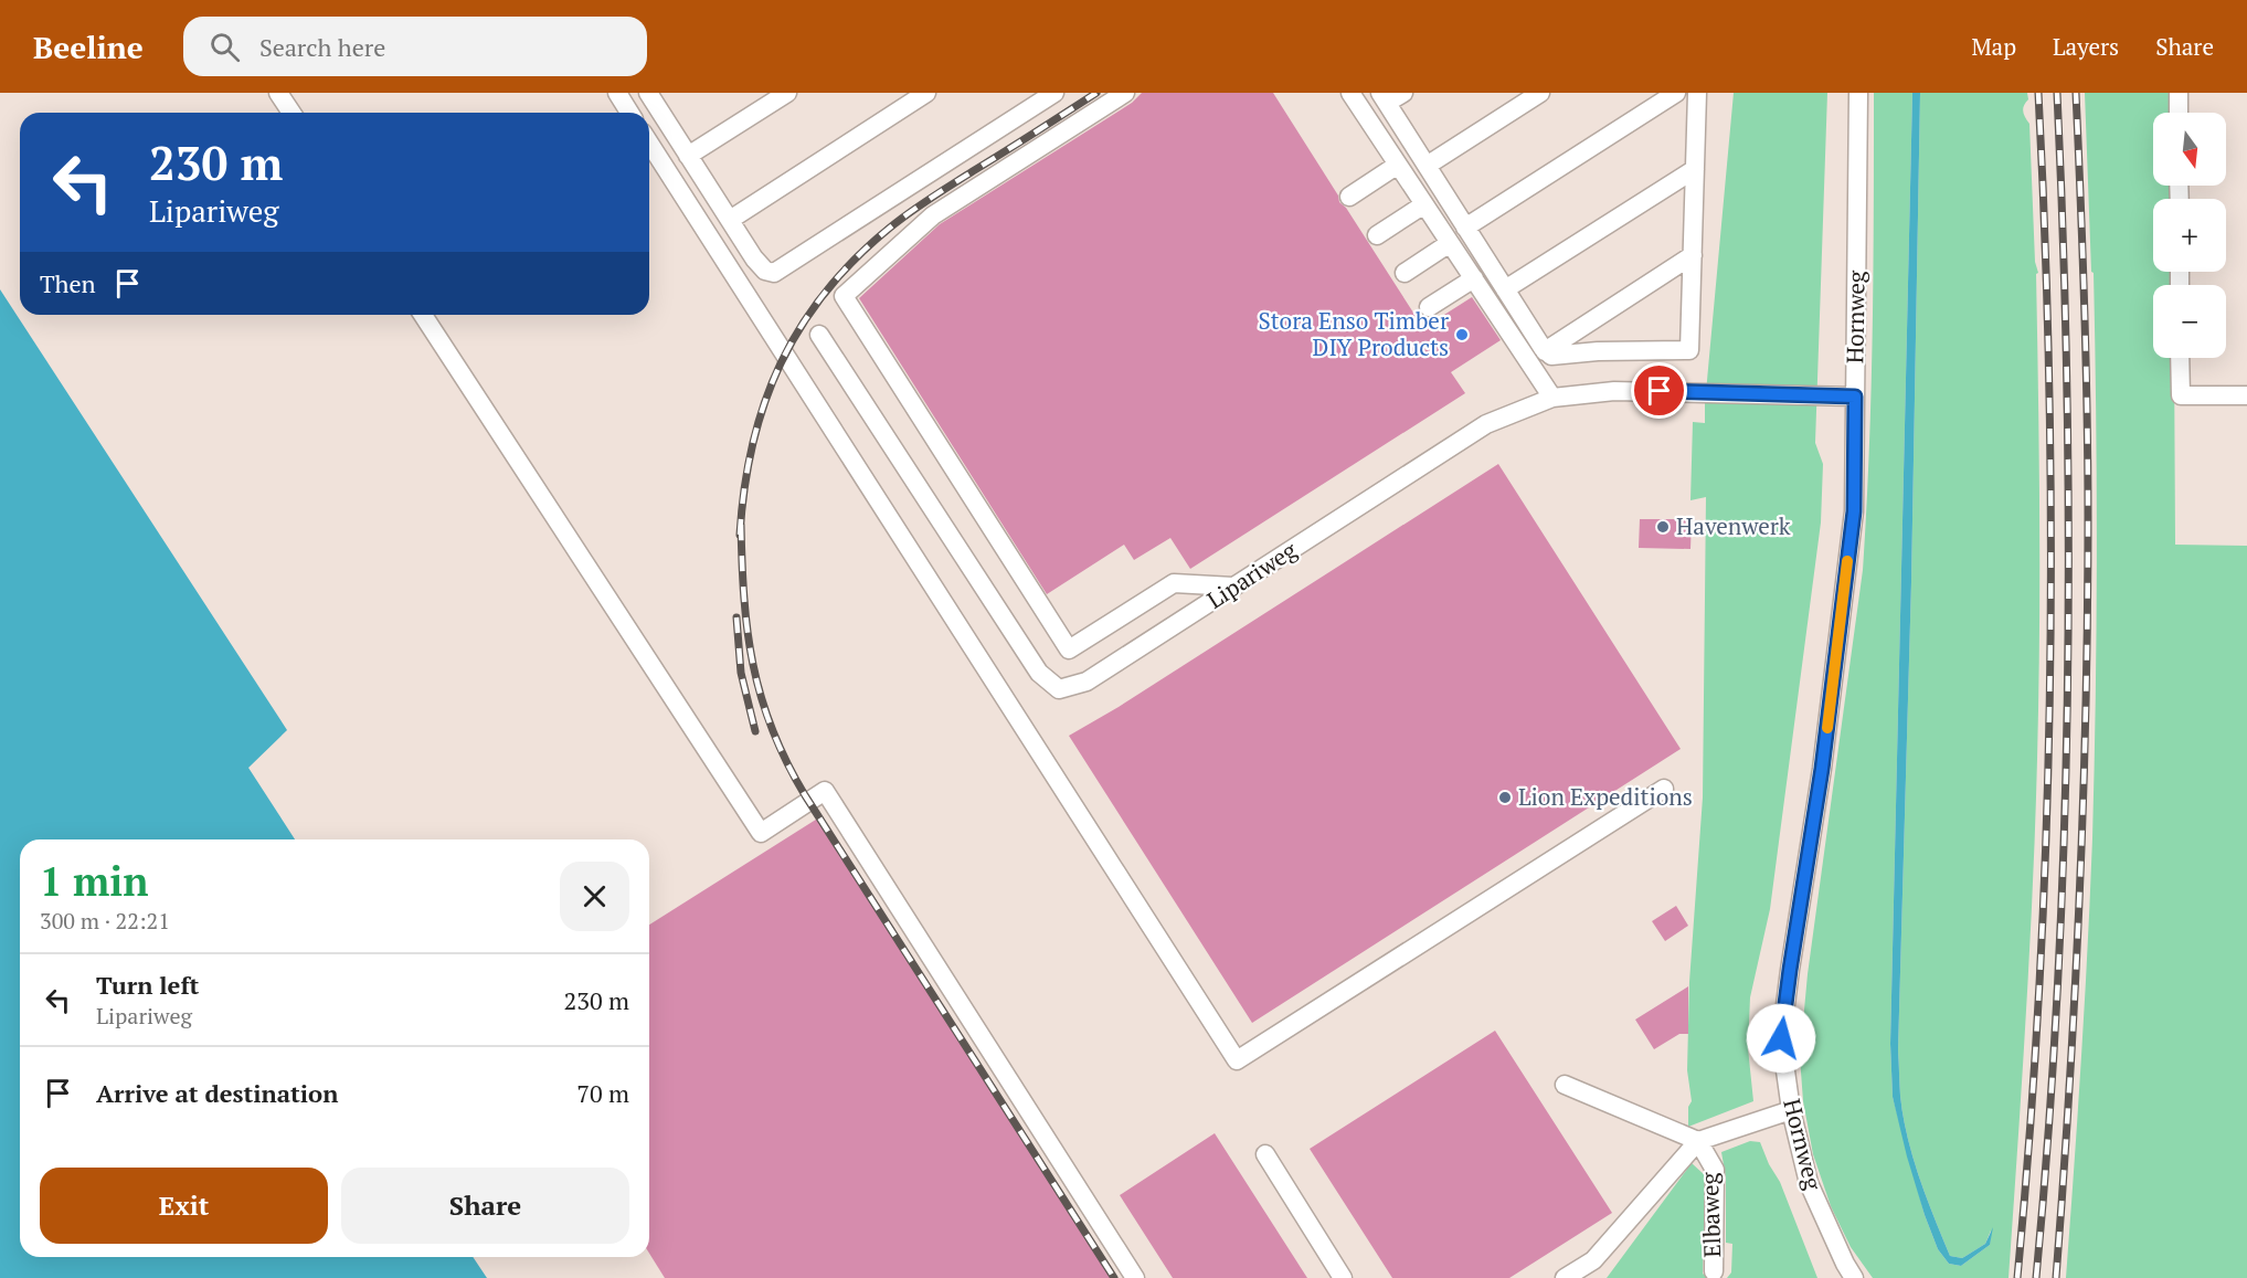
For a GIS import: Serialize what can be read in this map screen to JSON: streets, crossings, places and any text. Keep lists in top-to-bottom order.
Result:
{
  "streets": {
    "street": ["Hornweg", "Lipariweg", "Elbaweg"]
  },
  "crossings": [
    ["Hornweg", "Lipariweg"],
    ["Hornweg", "Elbaweg"]
  ],
  "places": ["Stora Enso Timber DIY Products", "Havenwerk", "Lion Expeditions"],
  "north": "bottom",
  "page": {
    "header": "Beeline",
    "search": "Search here",
    "nav": ["Map", "Layers", "Share"],
    "map_buttons": ["+", "−"],
    "turn": ["230 m", "Lipariweg"],
    "then": "Then",
    "heading": ["1 min", "300 m · 22:21"],
    "list": [
      {
        "name": "Turn left",
        "note": "Lipariweg",
        "value": "230 m"
      },
      {
        "name": "Arrive at destination",
        "value": "70 m"
      }
    ],
    "buttons": ["Exit", "Share"]
  }
}
